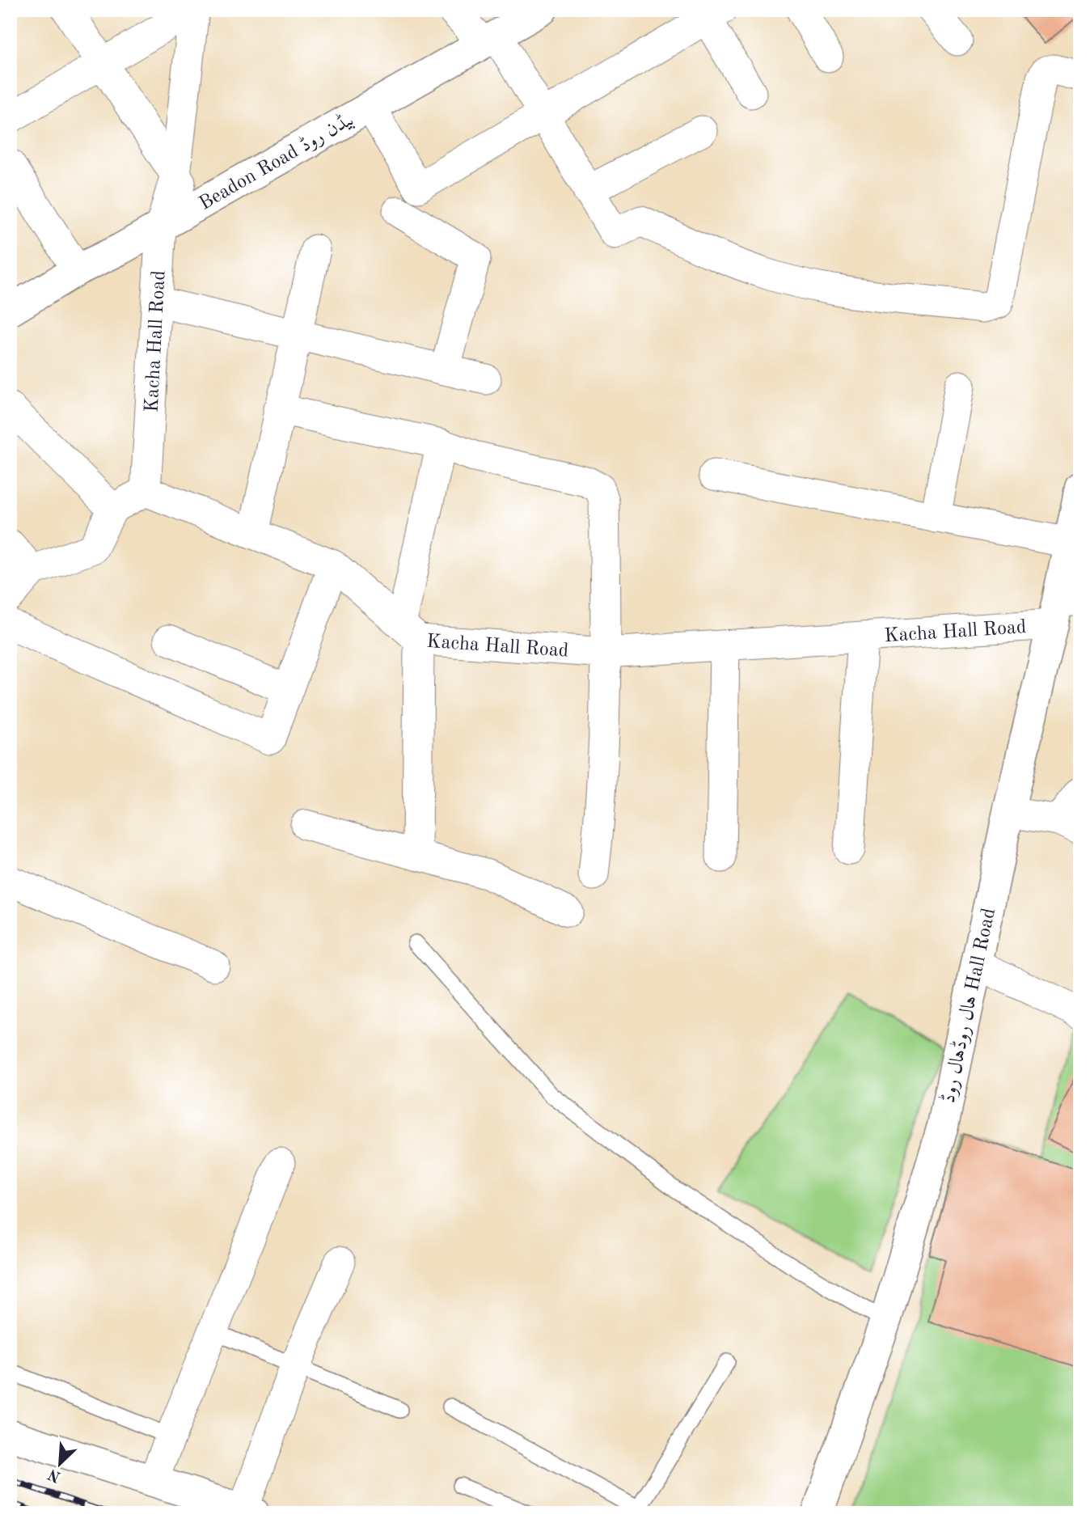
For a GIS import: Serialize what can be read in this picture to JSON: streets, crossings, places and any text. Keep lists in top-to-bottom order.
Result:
{
  "streets": {
    "main road": ["Beadon Road بیڈن روڈ", "ہال روڈہال روڈ Hall Road"],
    "street": ["Kacha Hall Road"]
  },
  "crossings": [
    ["Beadon Road بیڈن روڈ", "Kacha Hall Road"],
    ["Kacha Hall Road", "ہال روڈہال روڈ Hall Road"]
  ],
  "north": "bottom left"
}
